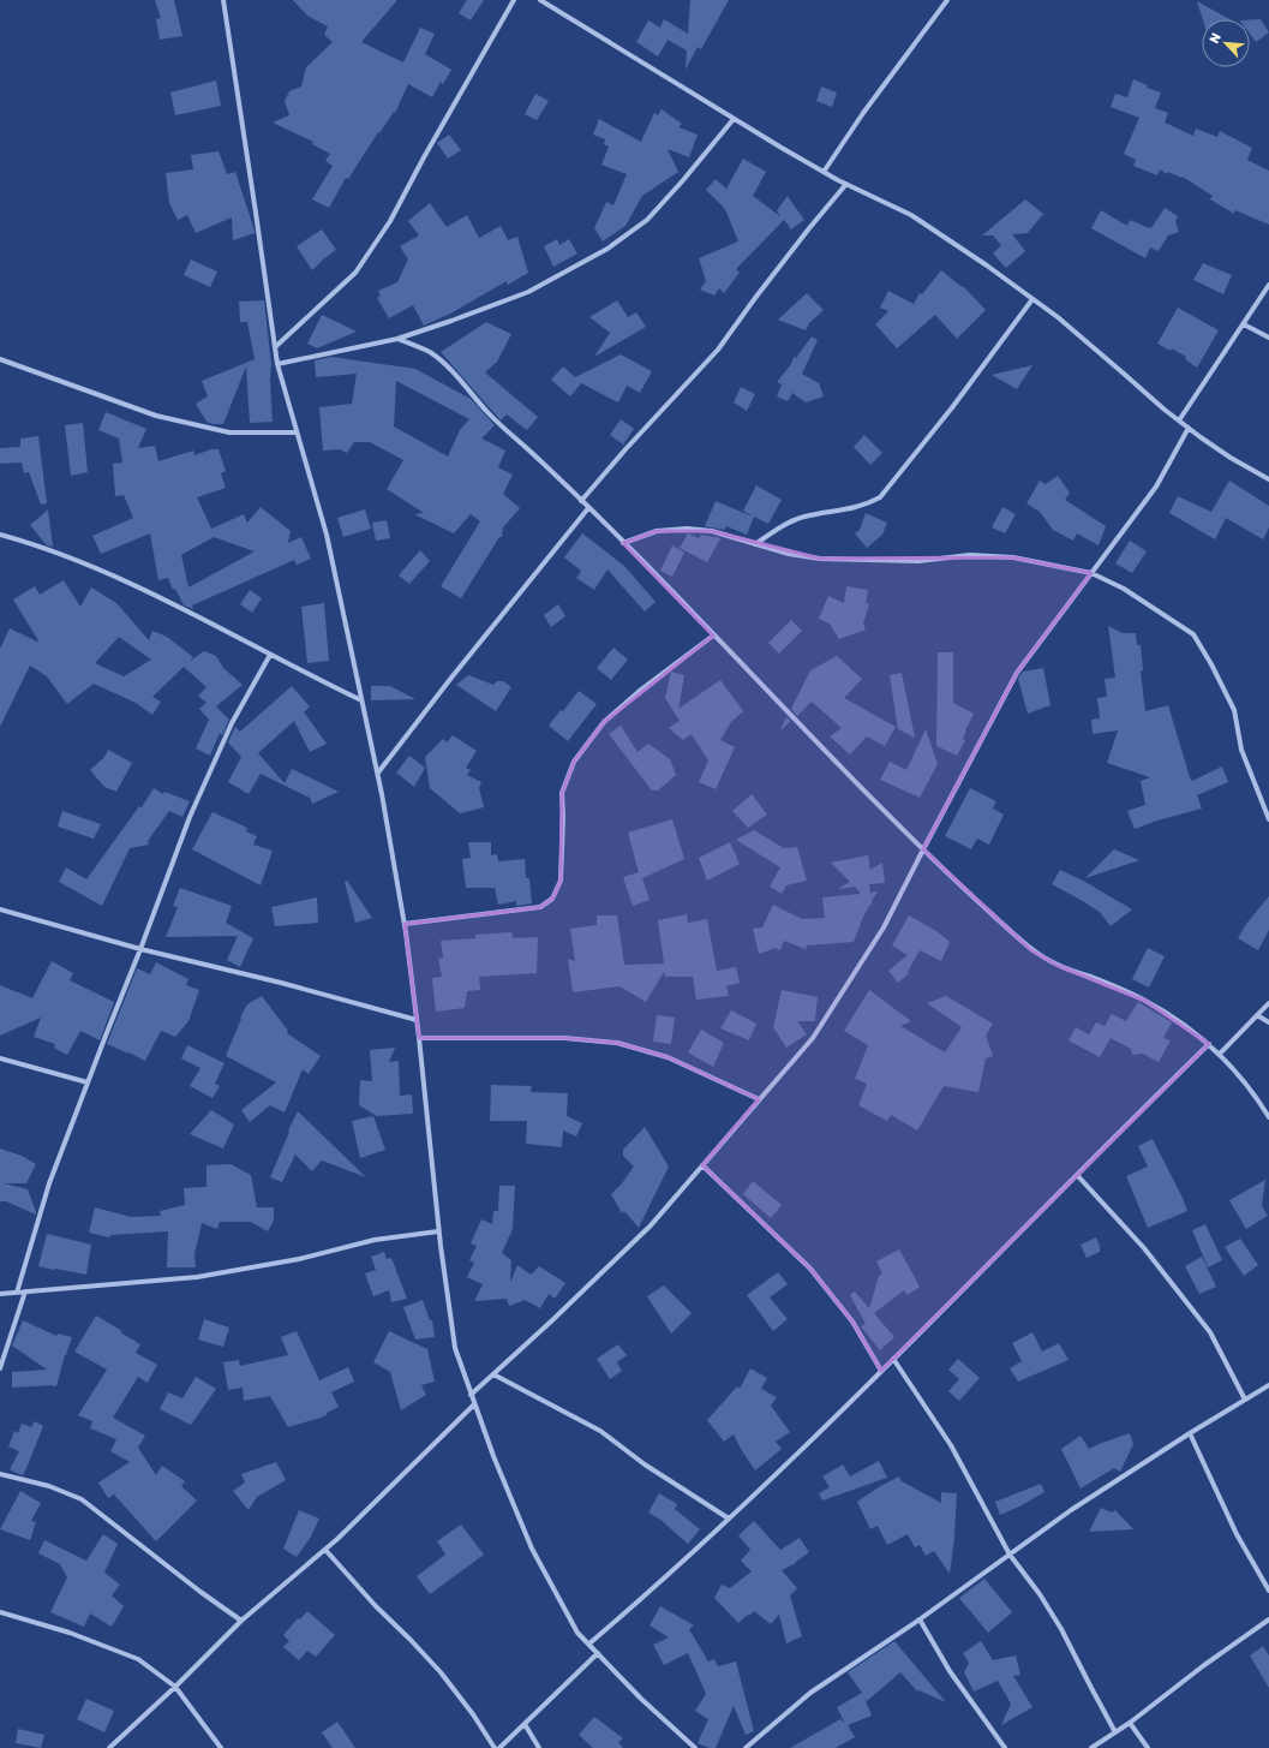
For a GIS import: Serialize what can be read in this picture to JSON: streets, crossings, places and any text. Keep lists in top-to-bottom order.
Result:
{
  "north": "top left"
}
